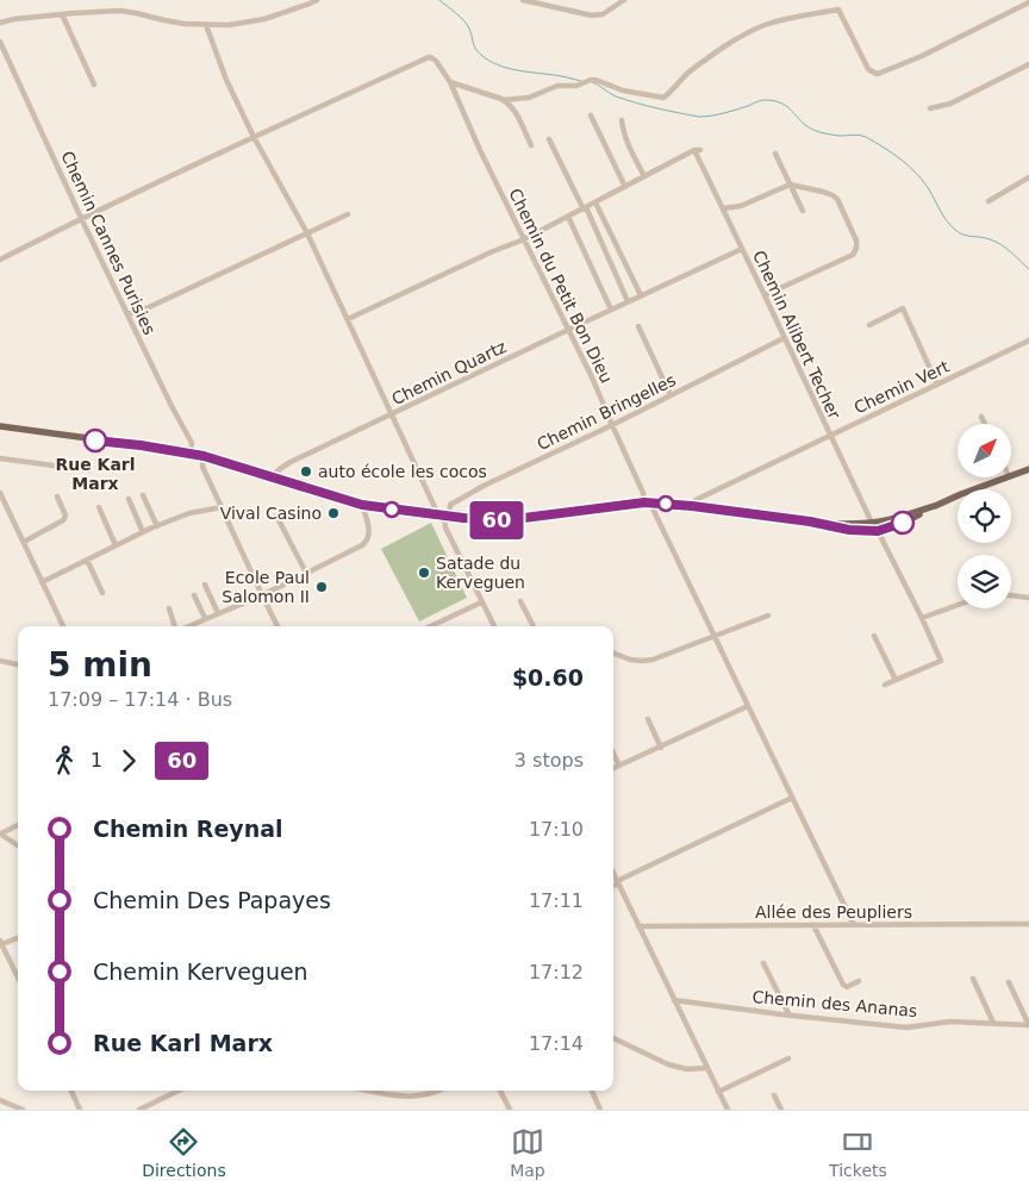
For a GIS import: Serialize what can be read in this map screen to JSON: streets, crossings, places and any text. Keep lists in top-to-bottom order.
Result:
{
  "streets": {
    "street": [
      "Chemin Cannes Purisies",
      "Chemin du Petit Bon Dieu",
      "Chemin Alibert Techer",
      "Chemin Quartz",
      "Chemin Vert",
      "Chemin Bringelles",
      "Allée des Peupliers",
      "Chemin des Ananas"
    ]
  },
  "crossings": [
    ["Chemin du Petit Bon Dieu", "Chemin Quartz"],
    ["Chemin du Petit Bon Dieu", "Chemin Bringelles"],
    ["Chemin du Petit Bon Dieu", "Allée des Peupliers"],
    ["Chemin Alibert Techer", "Chemin Quartz"],
    ["Chemin Alibert Techer", "Chemin Vert"],
    ["Chemin Alibert Techer", "Chemin Bringelles"]
  ],
  "places": [
    "Rue Karl Marx",
    "auto école les cocos",
    "Vival Casino",
    "Satade du Kerveguen",
    "Ecole Paul Salomon II"
  ],
  "lines": ["bus line 60"],
  "north": "top right",
  "page": {
    "on_map": "60",
    "heading": ["5 min", "17:09 – 17:14 · Bus", "$0.60"],
    "legs": ["1", "60", "3 stops"],
    "list": [
      {
        "name": "Chemin Reynal",
        "value": "17:10"
      },
      {
        "name": "Chemin Des Papayes",
        "value": "17:11"
      },
      {
        "name": "Chemin Kerveguen",
        "value": "17:12"
      },
      {
        "name": "Rue Karl Marx",
        "value": "17:14"
      }
    ],
    "tabs": ["Directions", "Map", "Tickets"]
  }
}
